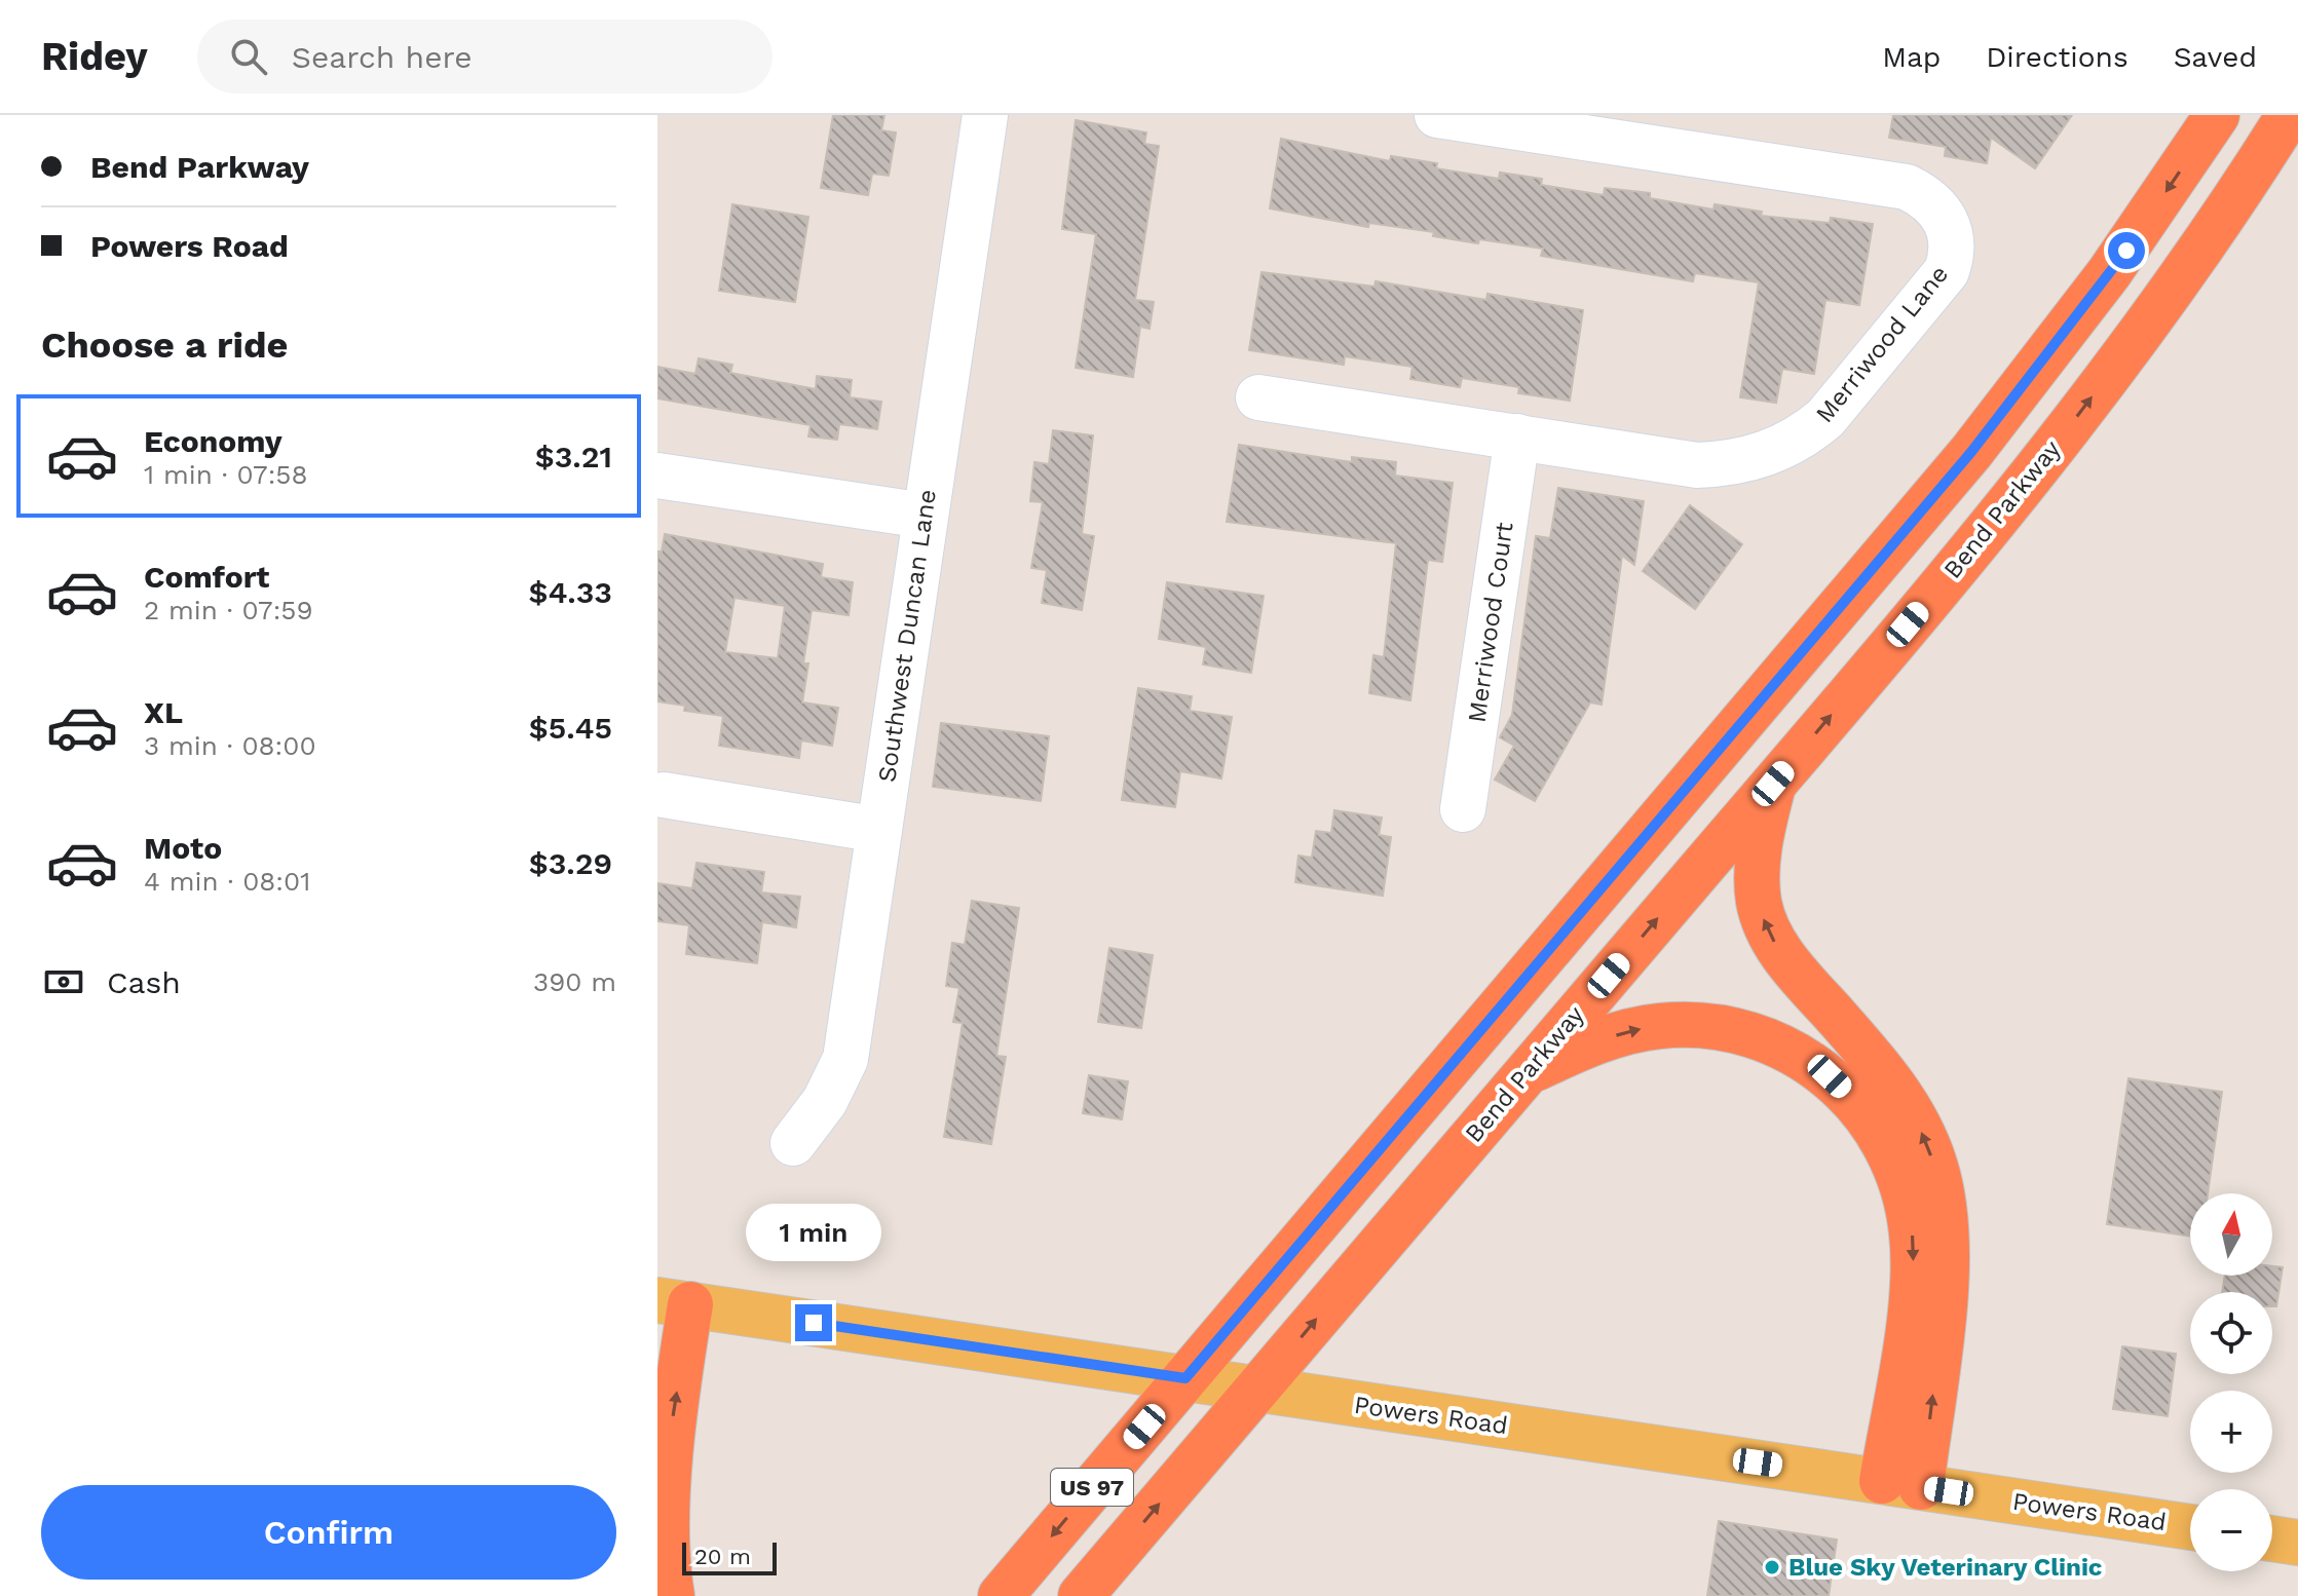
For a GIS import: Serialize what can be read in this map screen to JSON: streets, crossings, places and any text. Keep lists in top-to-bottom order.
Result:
{
  "streets": {
    "highway": ["Bend Parkway", "US 97"],
    "main road": ["Powers Road"],
    "street": ["Merriwood Lane", "Merriwood Court", "Southwest Duncan Lane"]
  },
  "crossings": [
    ["Merriwood Lane", "Merriwood Court"],
    ["Bend Parkway", "Powers Road"],
    ["Powers Road", "US 97"]
  ],
  "places": ["Blue Sky Veterinary Clinic"],
  "scale_bar": "20 m",
  "north": "top",
  "page": {
    "header": "Ridey",
    "search": "Search here",
    "nav": ["Map", "Directions", "Saved"],
    "banner": ["Bend Parkway", "Powers Road"],
    "heading": "Choose a ride",
    "list": [
      {
        "name": "Economy",
        "note": "1 min · 07:58",
        "value": "$3.21"
      },
      {
        "name": "Comfort",
        "note": "2 min · 07:59",
        "value": "$4.33"
      },
      {
        "name": "XL",
        "note": "3 min · 08:00",
        "value": "$5.45"
      },
      {
        "name": "Moto",
        "note": "4 min · 08:01",
        "value": "$3.29"
      }
    ],
    "pay": ["Cash", "390 m"],
    "map_buttons": ["+", "−"],
    "bubble": "1 min",
    "buttons": "Confirm",
    "scale": "20 m"
  }
}
